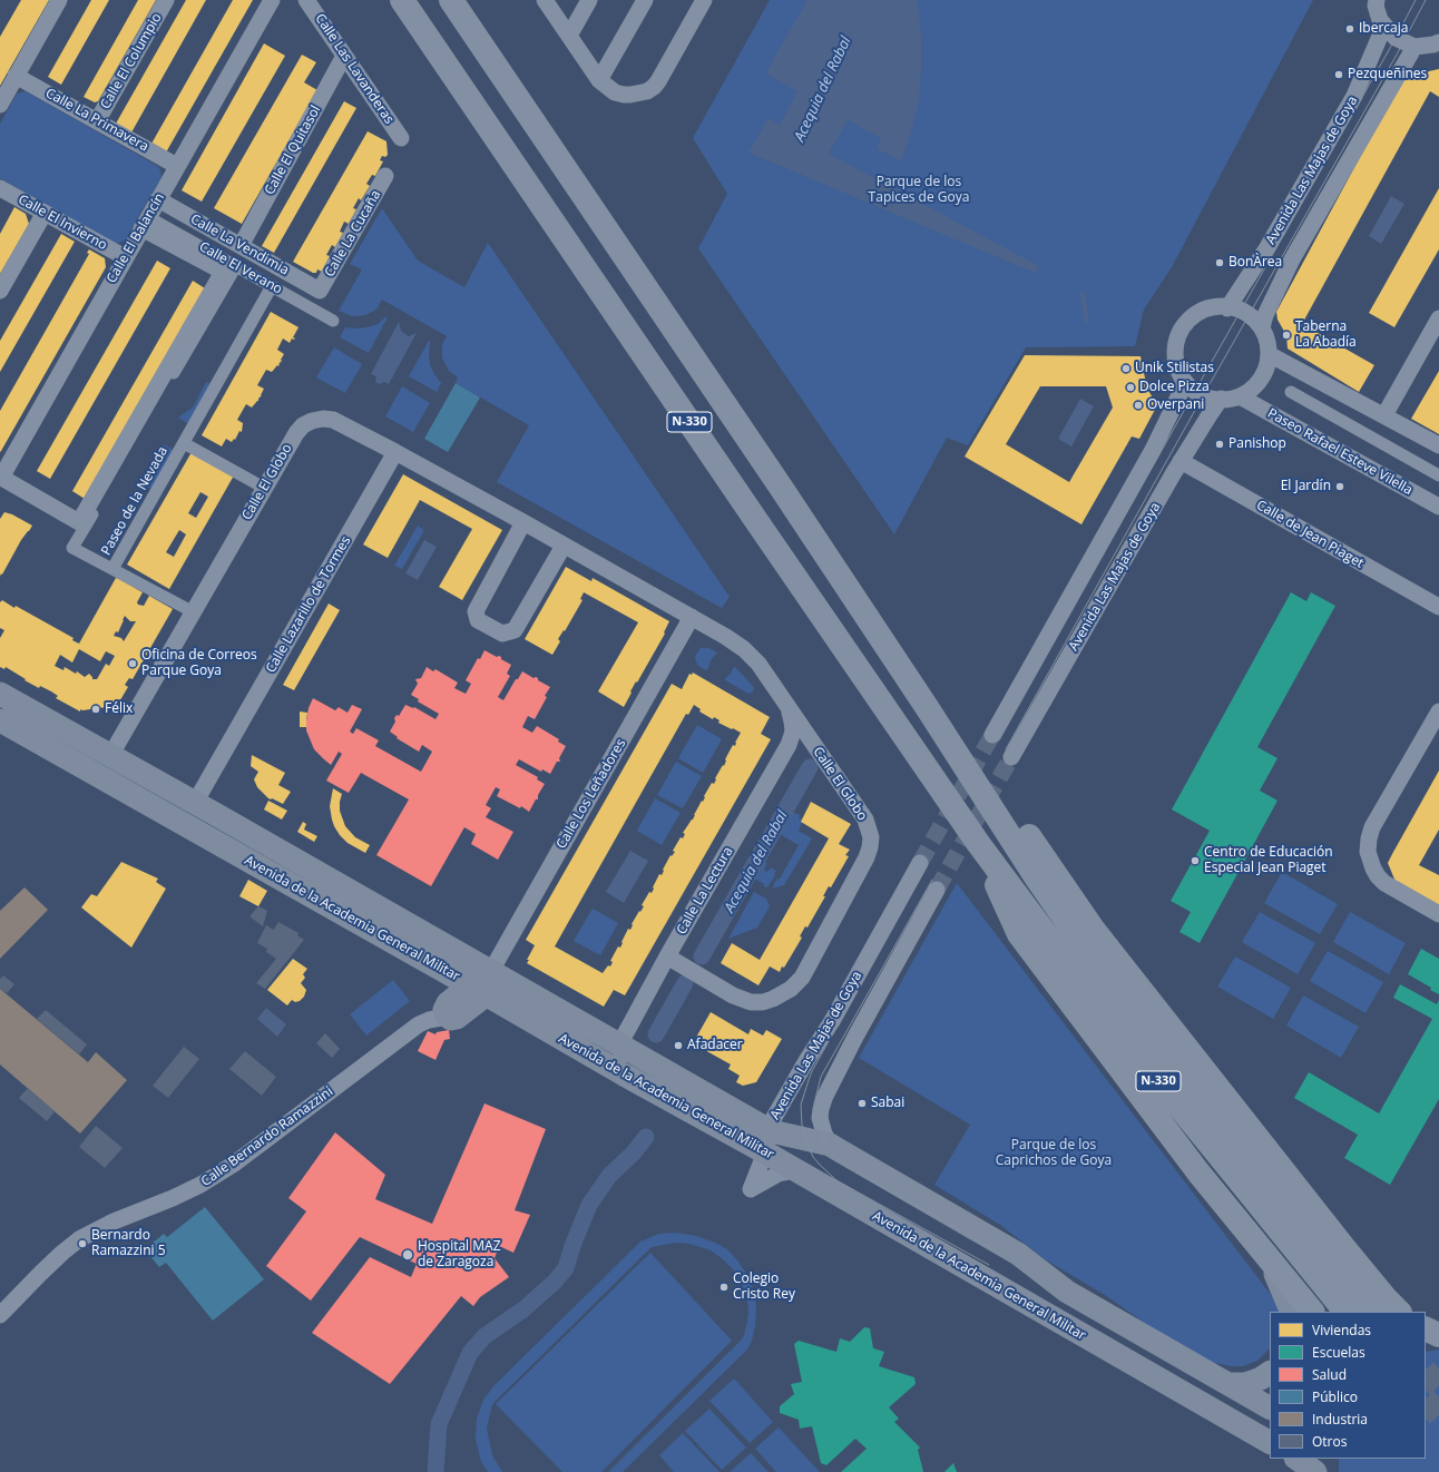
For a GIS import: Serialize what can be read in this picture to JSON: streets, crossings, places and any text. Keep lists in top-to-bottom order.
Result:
{
  "streets": {
    "highway": ["N-330"],
    "main road": ["Avenida de la Academia General Militar", "Calle Bernardo Ramazzini"],
    "street": [
      "Calle El Columpio",
      "Calle Las Lavanderas",
      "Calle La Primavera",
      "Calle El Quitasol",
      "Avenida Las Majas de Goya",
      "Calle El Invierno",
      "Calle La Cucaña",
      "Calle El Balancín",
      "Calle La Vendimia",
      "Calle El Verano",
      "Paseo Rafael Esteve Vilella",
      "Calle El Globo",
      "Paseo de la Nevada",
      "Calle de Jean Piaget",
      "Calle Lazarillo de Tormes",
      "Calle Los Leñadores",
      "Calle La Lectura"
    ]
  },
  "crossings": [
    ["Calle El Columpio", "Calle La Primavera"],
    ["Calle Las Lavanderas", "Calle El Quitasol"],
    ["Calle La Primavera", "Calle El Balancín"],
    ["Calle El Quitasol", "Calle La Vendimia"],
    ["Avenida Las Majas de Goya", "Paseo Rafael Esteve Vilella"],
    ["Avenida Las Majas de Goya", "Calle de Jean Piaget"],
    ["Avenida Las Majas de Goya", "Avenida de la Academia General Militar"],
    ["Calle El Invierno", "Calle El Balancín"],
    ["Calle La Cucaña", "Calle La Vendimia"],
    ["Calle El Balancín", "Calle La Vendimia"],
    ["Calle El Balancín", "Calle El Verano"],
    ["Calle El Verano", "Paseo de la Nevada"],
    ["Calle El Globo", "Calle Lazarillo de Tormes"],
    ["Calle El Globo", "Calle Los Leñadores"],
    ["Calle El Globo", "Calle La Lectura"],
    ["Calle El Globo", "Avenida de la Academia General Militar"],
    ["Calle Lazarillo de Tormes", "Avenida de la Academia General Militar"],
    ["Calle Los Leñadores", "Avenida de la Academia General Militar"],
    ["Calle Los Leñadores", "Calle Bernardo Ramazzini"],
    ["Calle La Lectura", "Avenida de la Academia General Militar"],
    ["Avenida de la Academia General Militar", "Calle Bernardo Ramazzini"]
  ],
  "water": ["Acequia del Rabal"],
  "parks": ["Parque de los Tapices de Goya", "Parque de los Caprichos de Goya"],
  "places": [
    "Ibercaja",
    "Pezqueñines",
    "BonÀrea",
    "Taberna La Abadía",
    "Unik Stilistas",
    "Dolce Pizza",
    "Overpani",
    "Panishop",
    "El Jardín",
    "Oficina de Correos Parque Goya",
    "Félix",
    "Centro de Educación Especial Jean Piaget",
    "Afadacer",
    "Sabai",
    "Bernardo Ramazzini 5",
    "Hospital MAZ de Zaragoza",
    "Colegio Cristo Rey"
  ],
  "legend": [
    "Viviendas",
    "Escuelas",
    "Salud",
    "Público",
    "Industria",
    "Otros"
  ]
}
